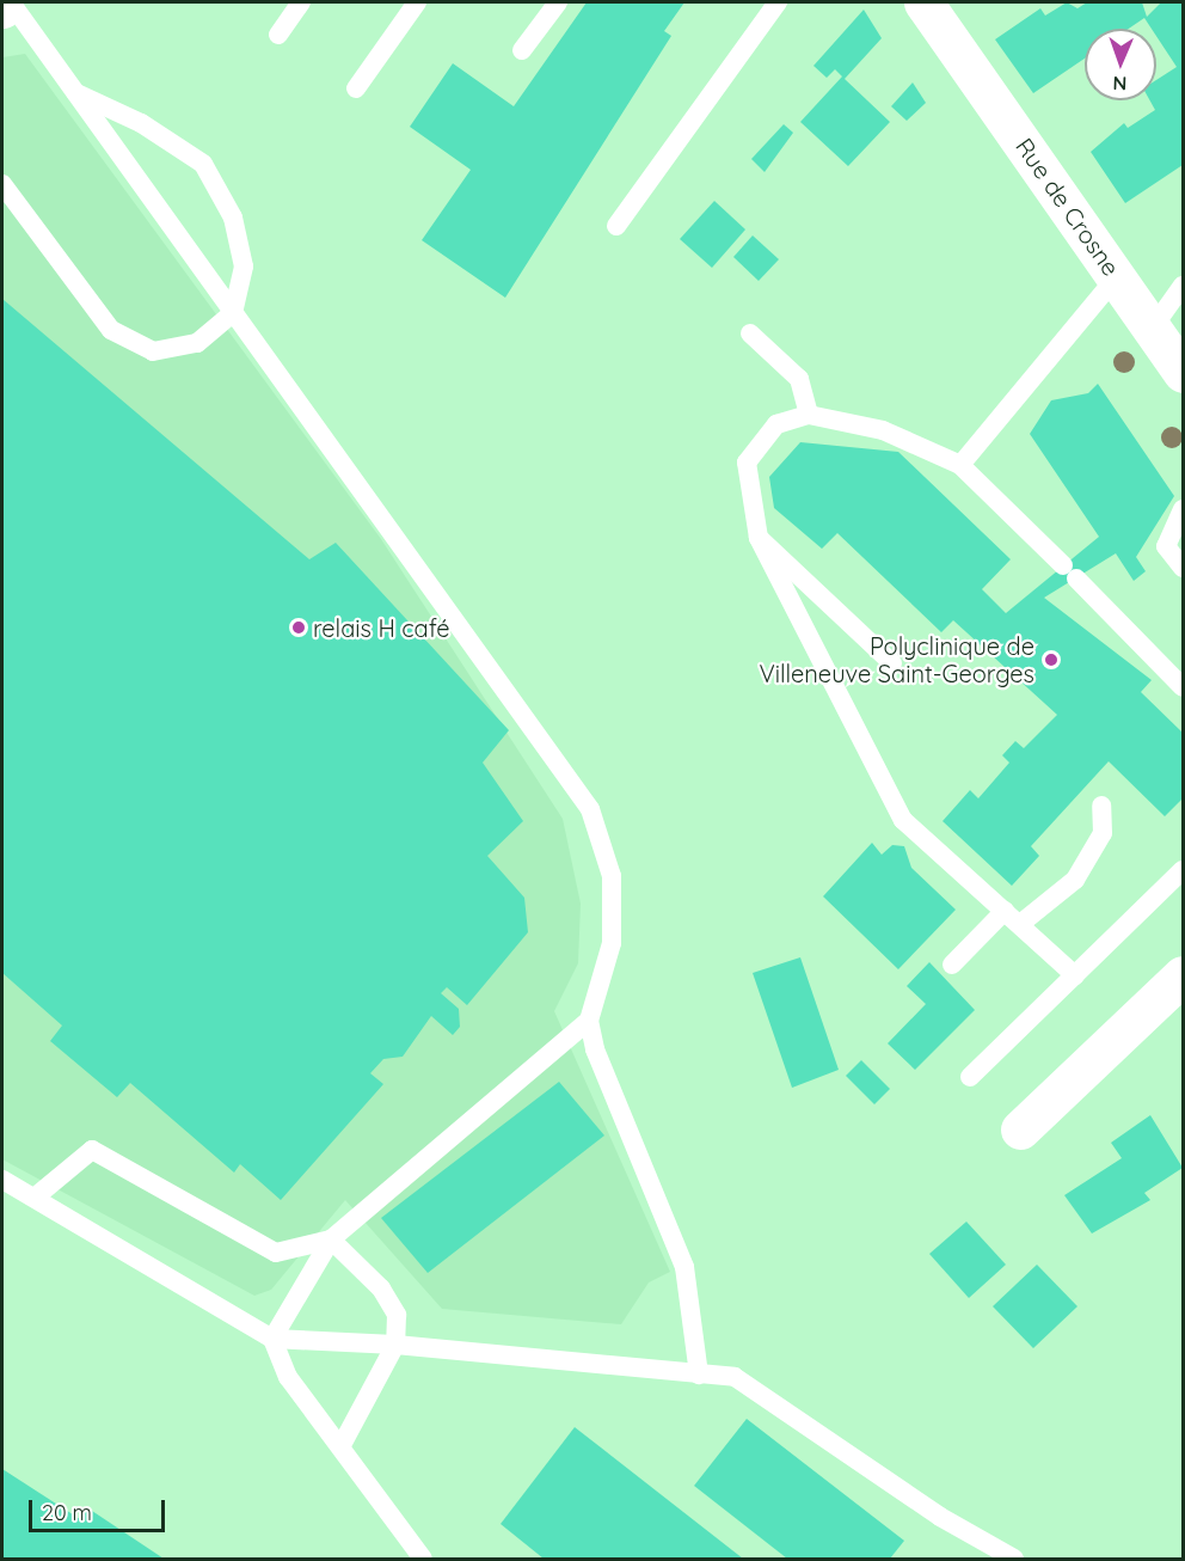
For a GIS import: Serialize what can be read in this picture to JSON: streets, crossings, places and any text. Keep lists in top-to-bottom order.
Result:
{
  "streets": {
    "street": ["Rue de Crosne"]
  },
  "places": ["relais H café", "Polyclinique de Villeneuve Saint-Georges"],
  "scale_bar": "20 m",
  "north": "bottom"
}
